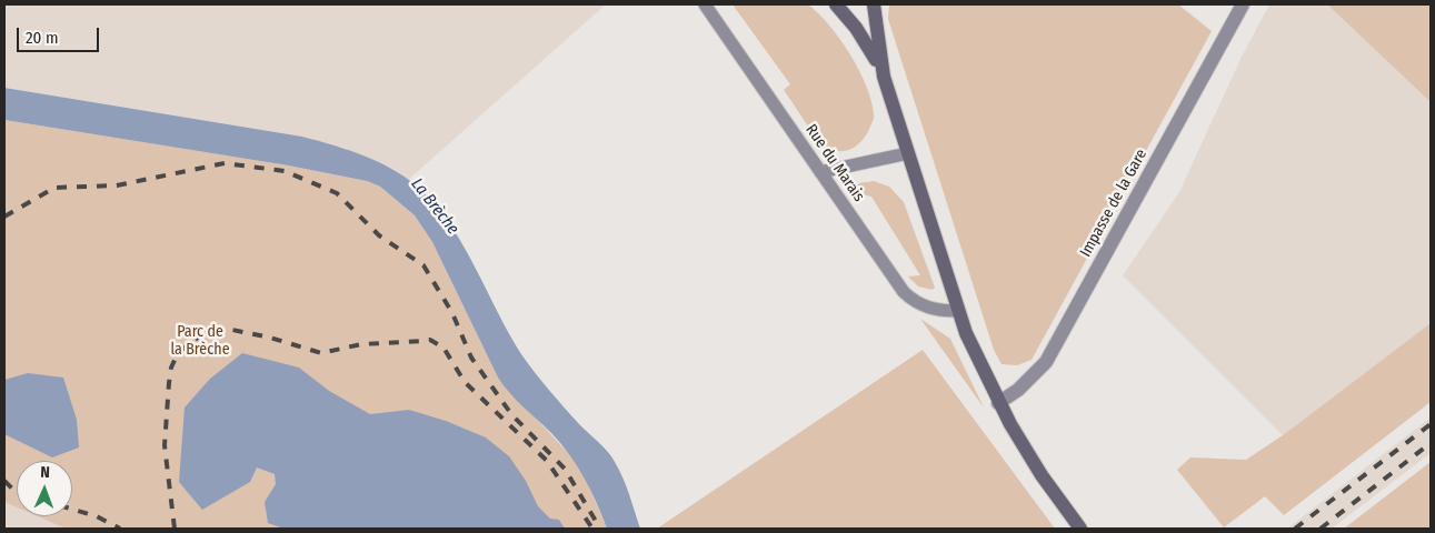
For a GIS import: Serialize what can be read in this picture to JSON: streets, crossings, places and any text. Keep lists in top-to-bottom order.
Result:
{
  "streets": {
    "street": ["Impasse de la Gare"],
    "lane": ["Rue du Marais"]
  },
  "water": ["La Brèche"],
  "parks": ["Parc de la Brèche"],
  "scale_bar": "20 m",
  "north": "top"
}
